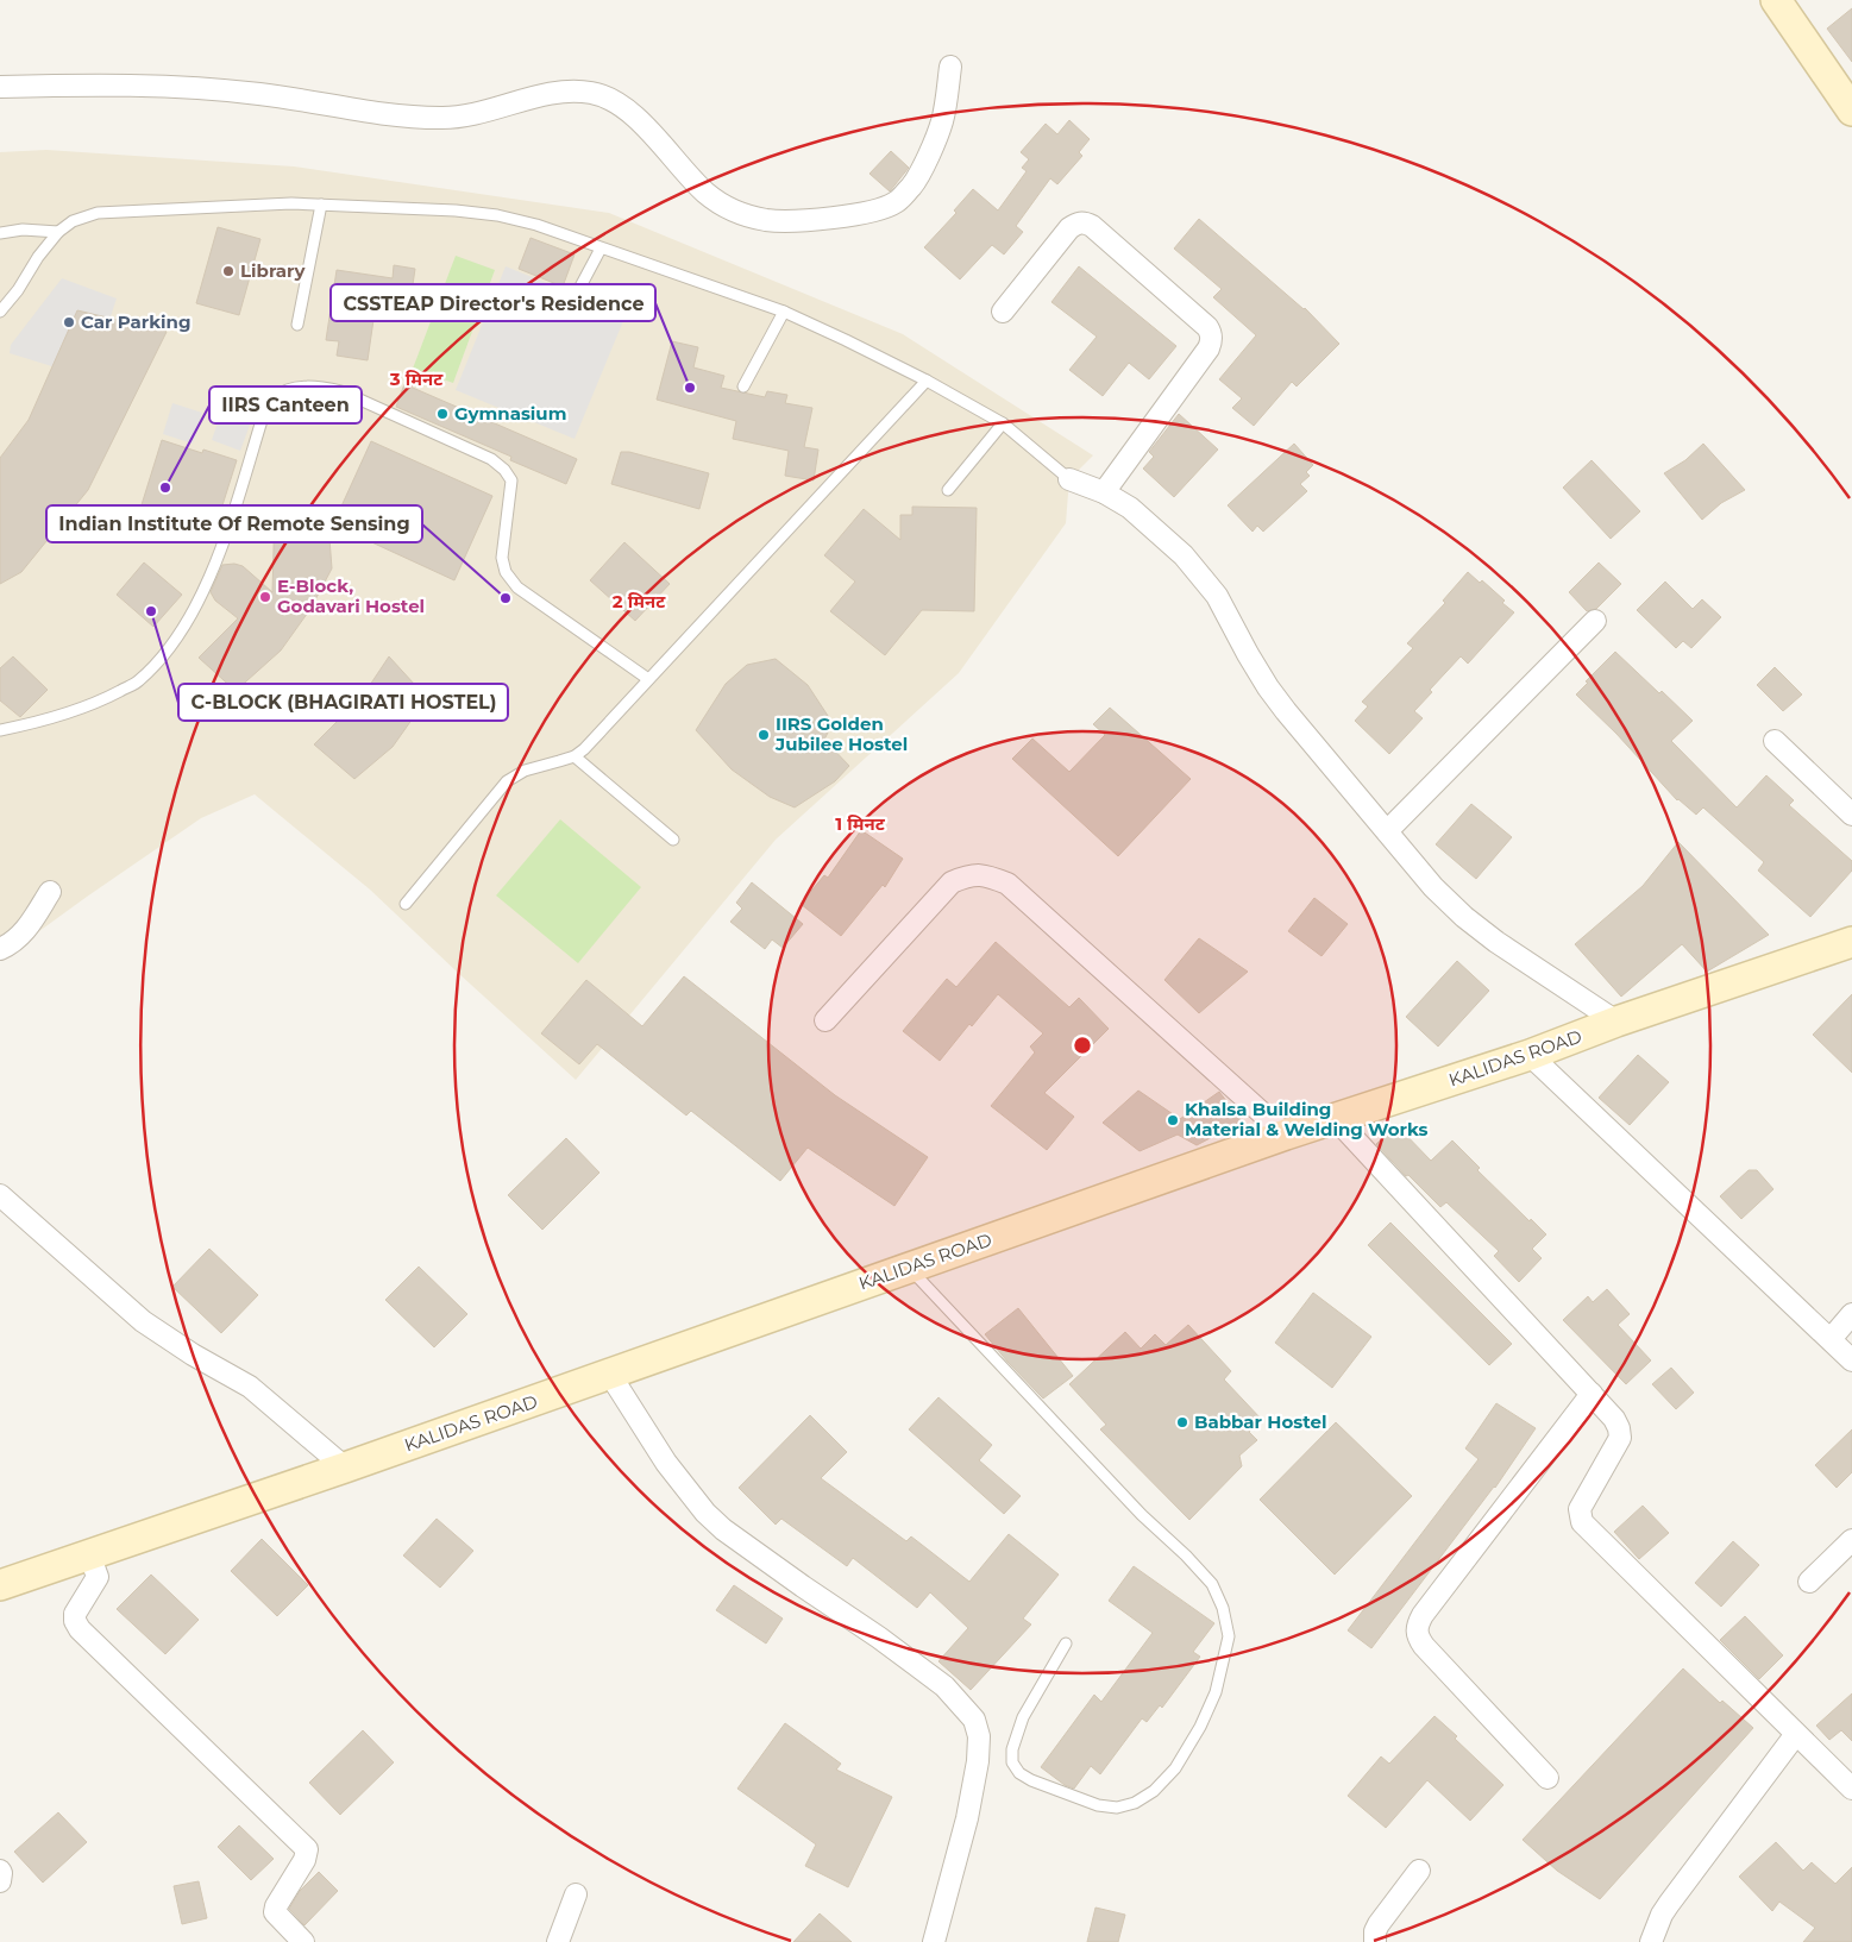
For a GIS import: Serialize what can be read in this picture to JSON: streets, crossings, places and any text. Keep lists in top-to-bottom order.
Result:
{
  "streets": {
    "street": ["KALIDAS ROAD"]
  },
  "places": [
    "Library",
    "Car Parking",
    "CSSTEAP Director's Residence",
    "Gymnasium",
    "IIRS Canteen",
    "E-Block, Godavari Hostel",
    "Indian Institute Of Remote Sensing",
    "C-BLOCK (BHAGIRATI HOSTEL)",
    "IIRS Golden Jubilee Hostel",
    "Khalsa Building Material & Welding Works",
    "Babbar Hostel"
  ],
  "rings": ["3 मिनट", "2 मिनट", "1 मिनट"]
}
